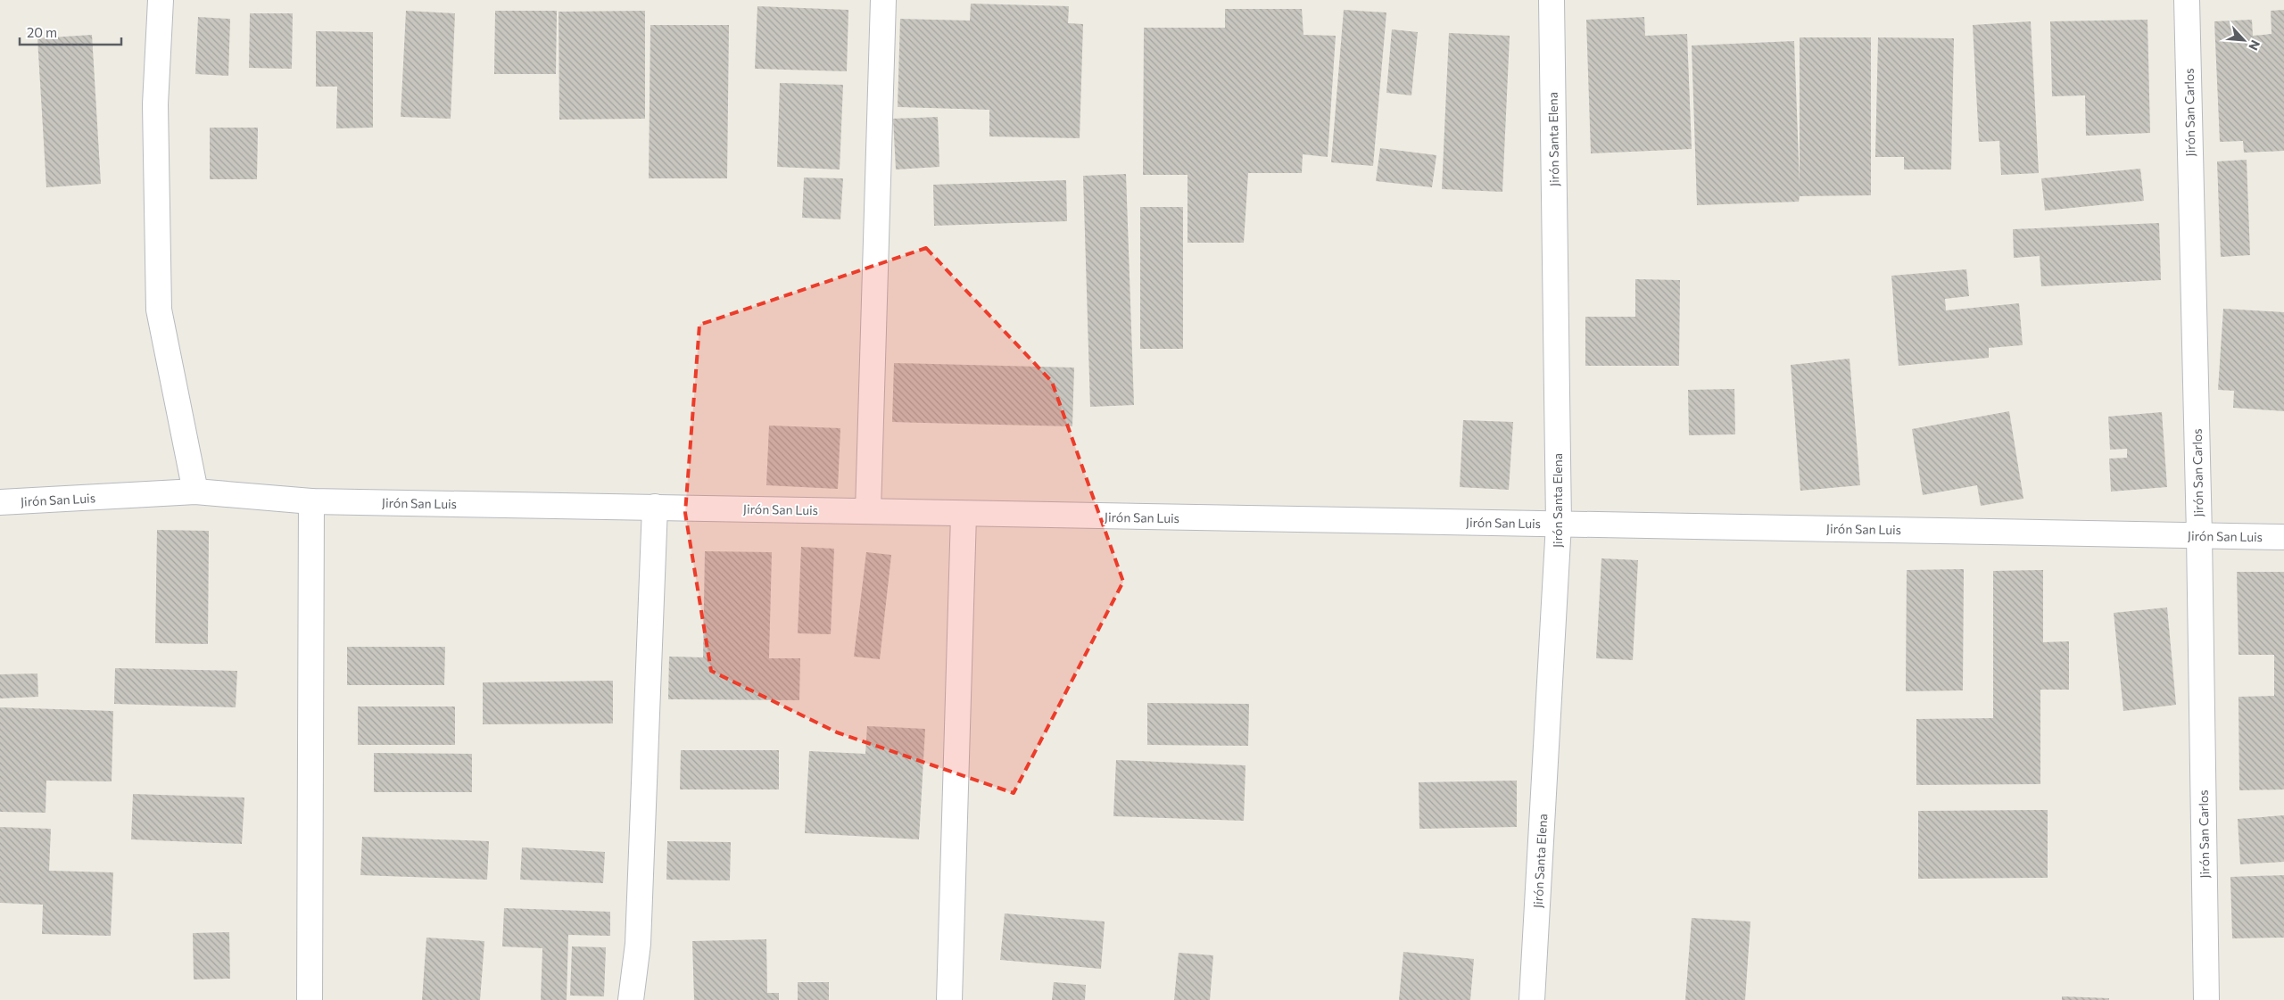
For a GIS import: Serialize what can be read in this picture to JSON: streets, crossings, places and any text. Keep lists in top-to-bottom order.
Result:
{
  "streets": {
    "street": ["Jirón San Carlos", "Jirón Santa Elena", "Jirón San Luis"]
  },
  "crossings": [
    ["Jirón San Carlos", "Jirón San Luis"],
    ["Jirón Santa Elena", "Jirón San Luis"]
  ],
  "scale_bar": "20 m",
  "north": "bottom right"
}
